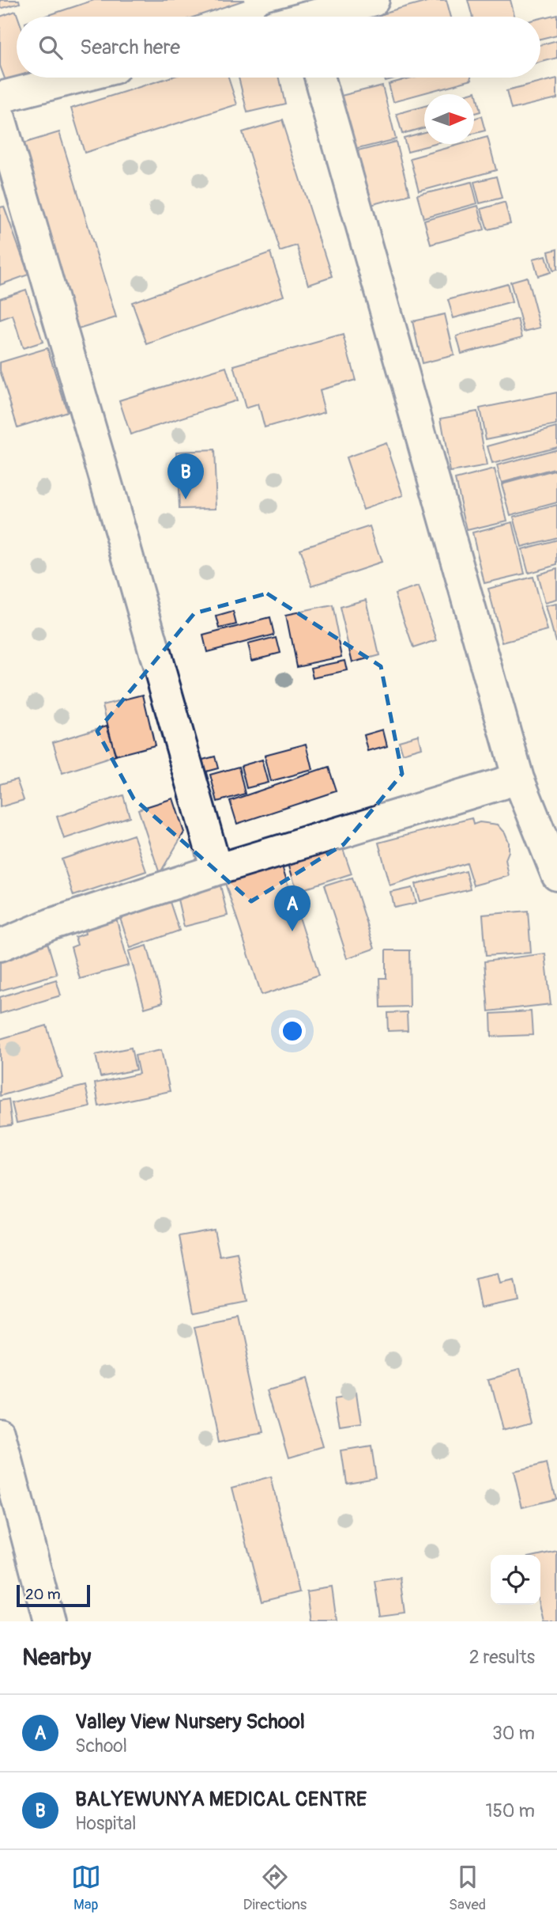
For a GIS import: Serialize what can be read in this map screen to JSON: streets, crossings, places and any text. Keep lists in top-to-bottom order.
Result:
{
  "scale_bar": "20 m",
  "north": "right",
  "page": {
    "search": "Search here",
    "pins": ["B", "A"],
    "scale": "20 m",
    "heading": ["Nearby", "2 results"],
    "list": [
      {
        "mark": "A",
        "name": "Valley View Nursery School",
        "note": "School",
        "value": "30 m"
      },
      {
        "mark": "B",
        "name": "BALYEWUNYA MEDICAL CENTRE",
        "note": "Hospital",
        "value": "150 m"
      }
    ],
    "nav": ["Map", "Directions", "Saved"]
  }
}
